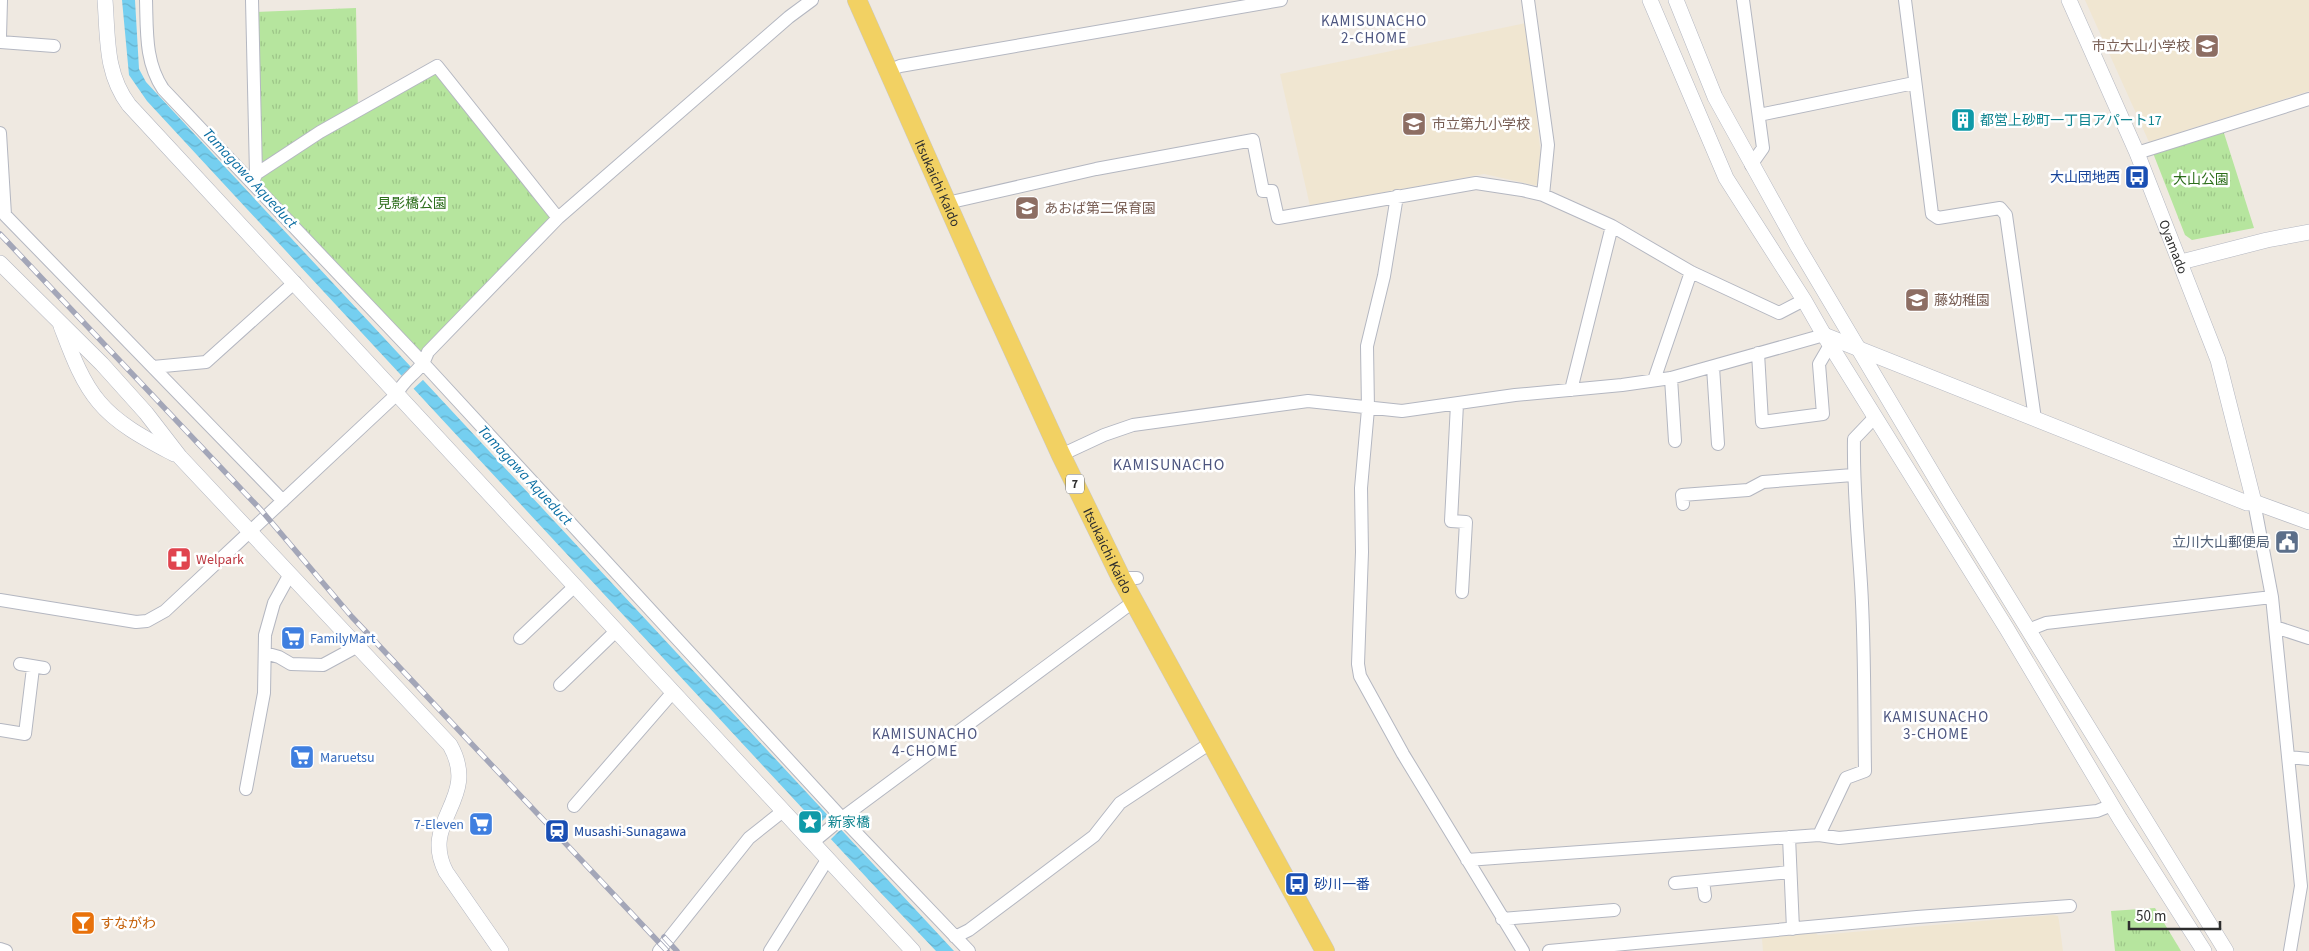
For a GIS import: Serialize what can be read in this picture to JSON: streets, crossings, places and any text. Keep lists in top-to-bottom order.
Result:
{
  "streets": {
    "main road": ["Itsukaichi Kaido", "7"],
    "street": ["Oyamado"]
  },
  "districts": [
    "KAMISUNACHO 2-CHOME",
    "KAMISUNACHO",
    "KAMISUNACHO 3-CHOME",
    "KAMISUNACHO 4-CHOME"
  ],
  "water": ["Tamagawa Aqueduct"],
  "parks": ["大山公園", "見影橋公園"],
  "places": {
    "school or university": [
      "市立大山小学校",
      "市立第九小学校",
      "あおば第二保育園",
      "藤幼稚園"
    ],
    "building": ["都営上砂町一丁目アパート17"],
    "bus stop": ["大山団地西", "砂川一番"],
    "public building": ["立川大山郵便局"],
    "pharmacy": ["Welpark"],
    "supermarket": ["FamilyMart", "Maruetsu", "7-Eleven"],
    "place": ["新家橋"],
    "station": ["Musashi-Sunagawa"],
    "bar": ["すながわ"]
  },
  "scale_bar": "50 m"
}
